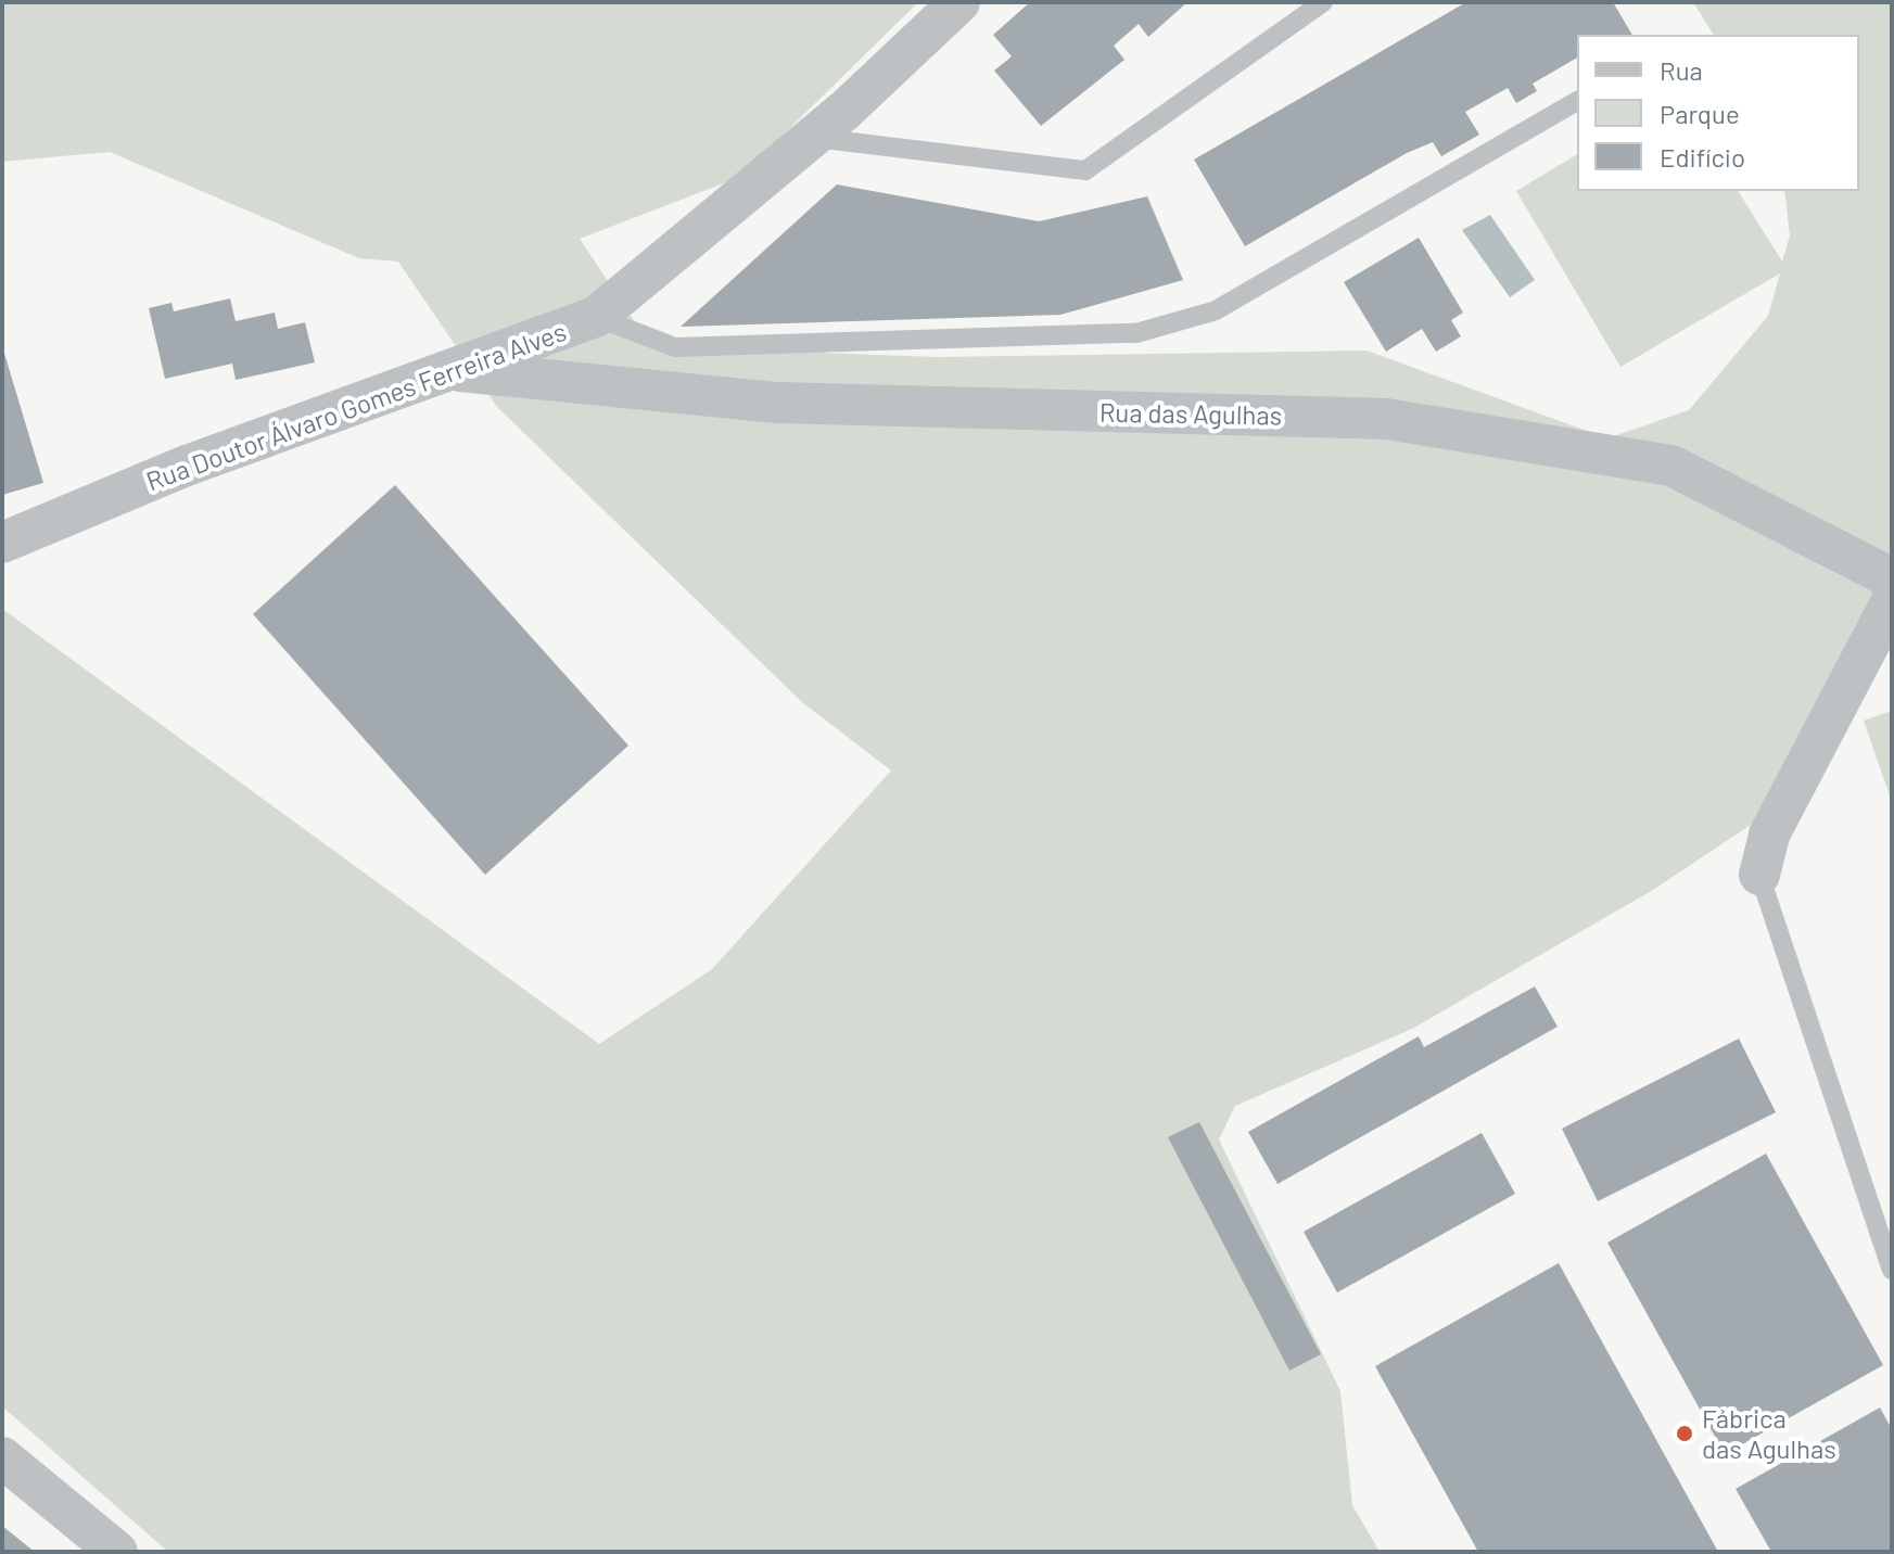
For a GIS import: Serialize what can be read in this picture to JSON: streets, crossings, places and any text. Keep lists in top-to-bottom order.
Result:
{
  "streets": {
    "street": ["Rua Doutor Álvaro Gomes Ferreira Alves", "Rua das Agulhas"]
  },
  "crossings": [
    ["Rua Doutor Álvaro Gomes Ferreira Alves", "Rua das Agulhas"]
  ],
  "places": ["Fábrica das Agulhas"],
  "legend": ["Rua", "Parque", "Edifício"]
}
